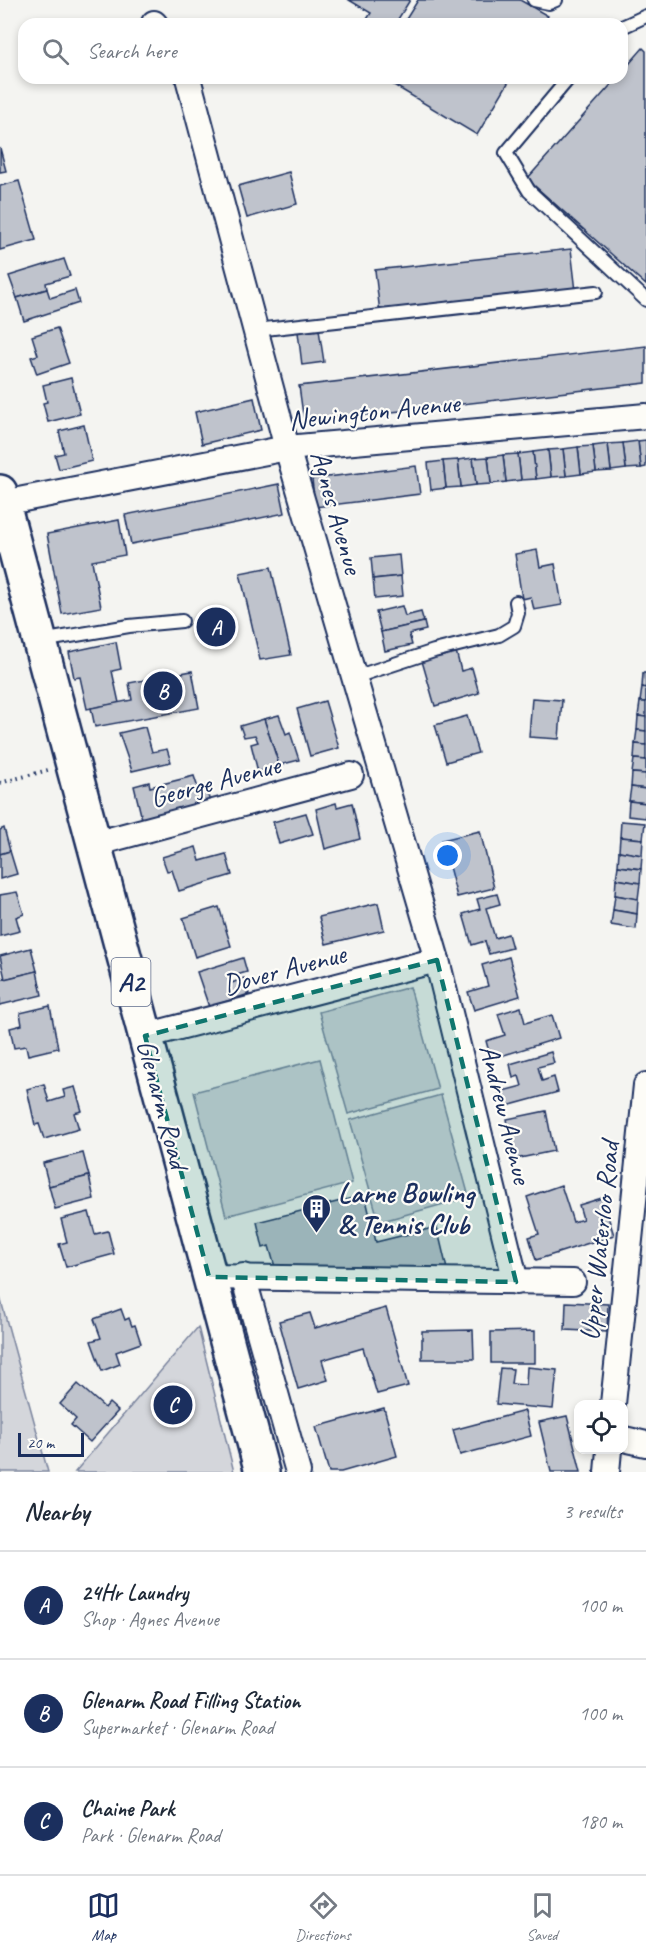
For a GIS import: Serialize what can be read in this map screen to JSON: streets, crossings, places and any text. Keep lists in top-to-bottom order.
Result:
{
  "streets": {
    "main road": ["A2", "Glenarm Road"],
    "street": [
      "Newington Avenue",
      "Agnes Avenue",
      "George Avenue",
      "Dover Avenue",
      "Andrew Avenue",
      "Upper Waterloo Road"
    ]
  },
  "crossings": [
    ["Newington Avenue", "Agnes Avenue"],
    ["Newington Avenue", "Glenarm Road"],
    ["Agnes Avenue", "Dover Avenue"],
    ["Agnes Avenue", "Andrew Avenue"],
    ["George Avenue", "Glenarm Road"],
    ["Dover Avenue", "Glenarm Road"],
    ["Dover Avenue", "Andrew Avenue"]
  ],
  "places": {
    "building": ["Larne Bowling & Tennis Club"]
  },
  "scale_bar": "20 m",
  "page": {
    "search": "Search here",
    "pins": ["A", "B", "C"],
    "scale": "20 m",
    "heading": ["Nearby", "3 results"],
    "list": [
      {
        "mark": "A",
        "name": "24Hr Laundry",
        "note": "Shop · Agnes Avenue",
        "value": "100 m"
      },
      {
        "mark": "B",
        "name": "Glenarm Road Filling Station",
        "note": "Supermarket · Glenarm Road",
        "value": "100 m"
      },
      {
        "mark": "C",
        "name": "Chaine Park",
        "note": "Park · Glenarm Road",
        "value": "180 m"
      }
    ],
    "nav": ["Map", "Directions", "Saved"]
  }
}
